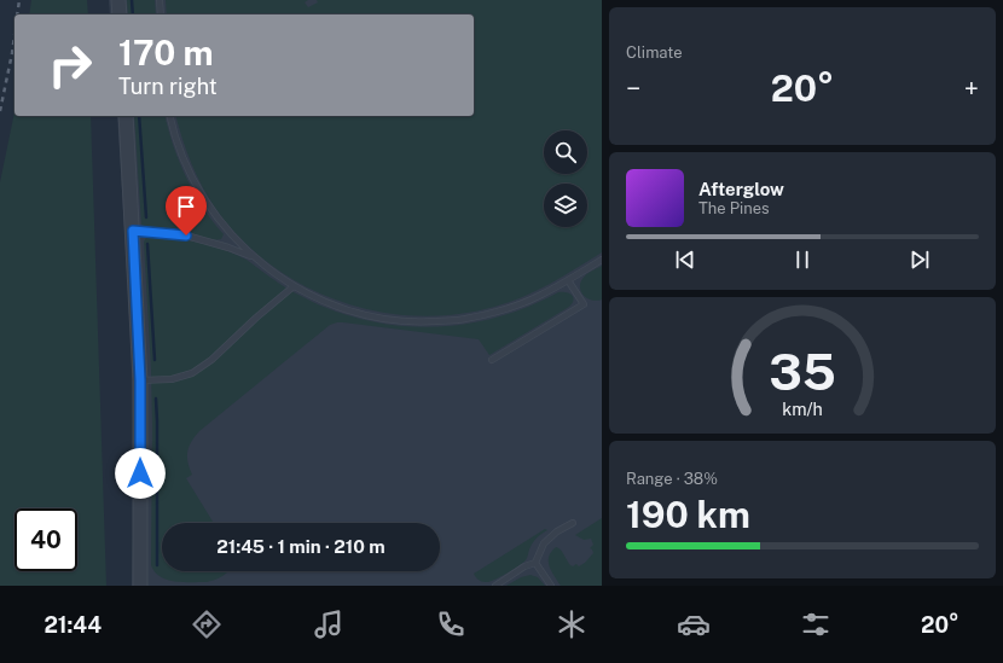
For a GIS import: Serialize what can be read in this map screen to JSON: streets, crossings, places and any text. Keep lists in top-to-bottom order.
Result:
{
  "page": {
    "tile": [
      "Climate",
      ["Range · 38%", "190 km"]
    ],
    "turn": ["170 m", "Turn right"],
    "heat": ["−", "20°", "+"],
    "song": ["Afterglow", "The Pines"],
    "limit": "40",
    "trip": "21:45 · 1 min · 210 m",
    "tabs": ["21:44", "20°"],
    "gauge": ["35", "km/h"]
  }
}
